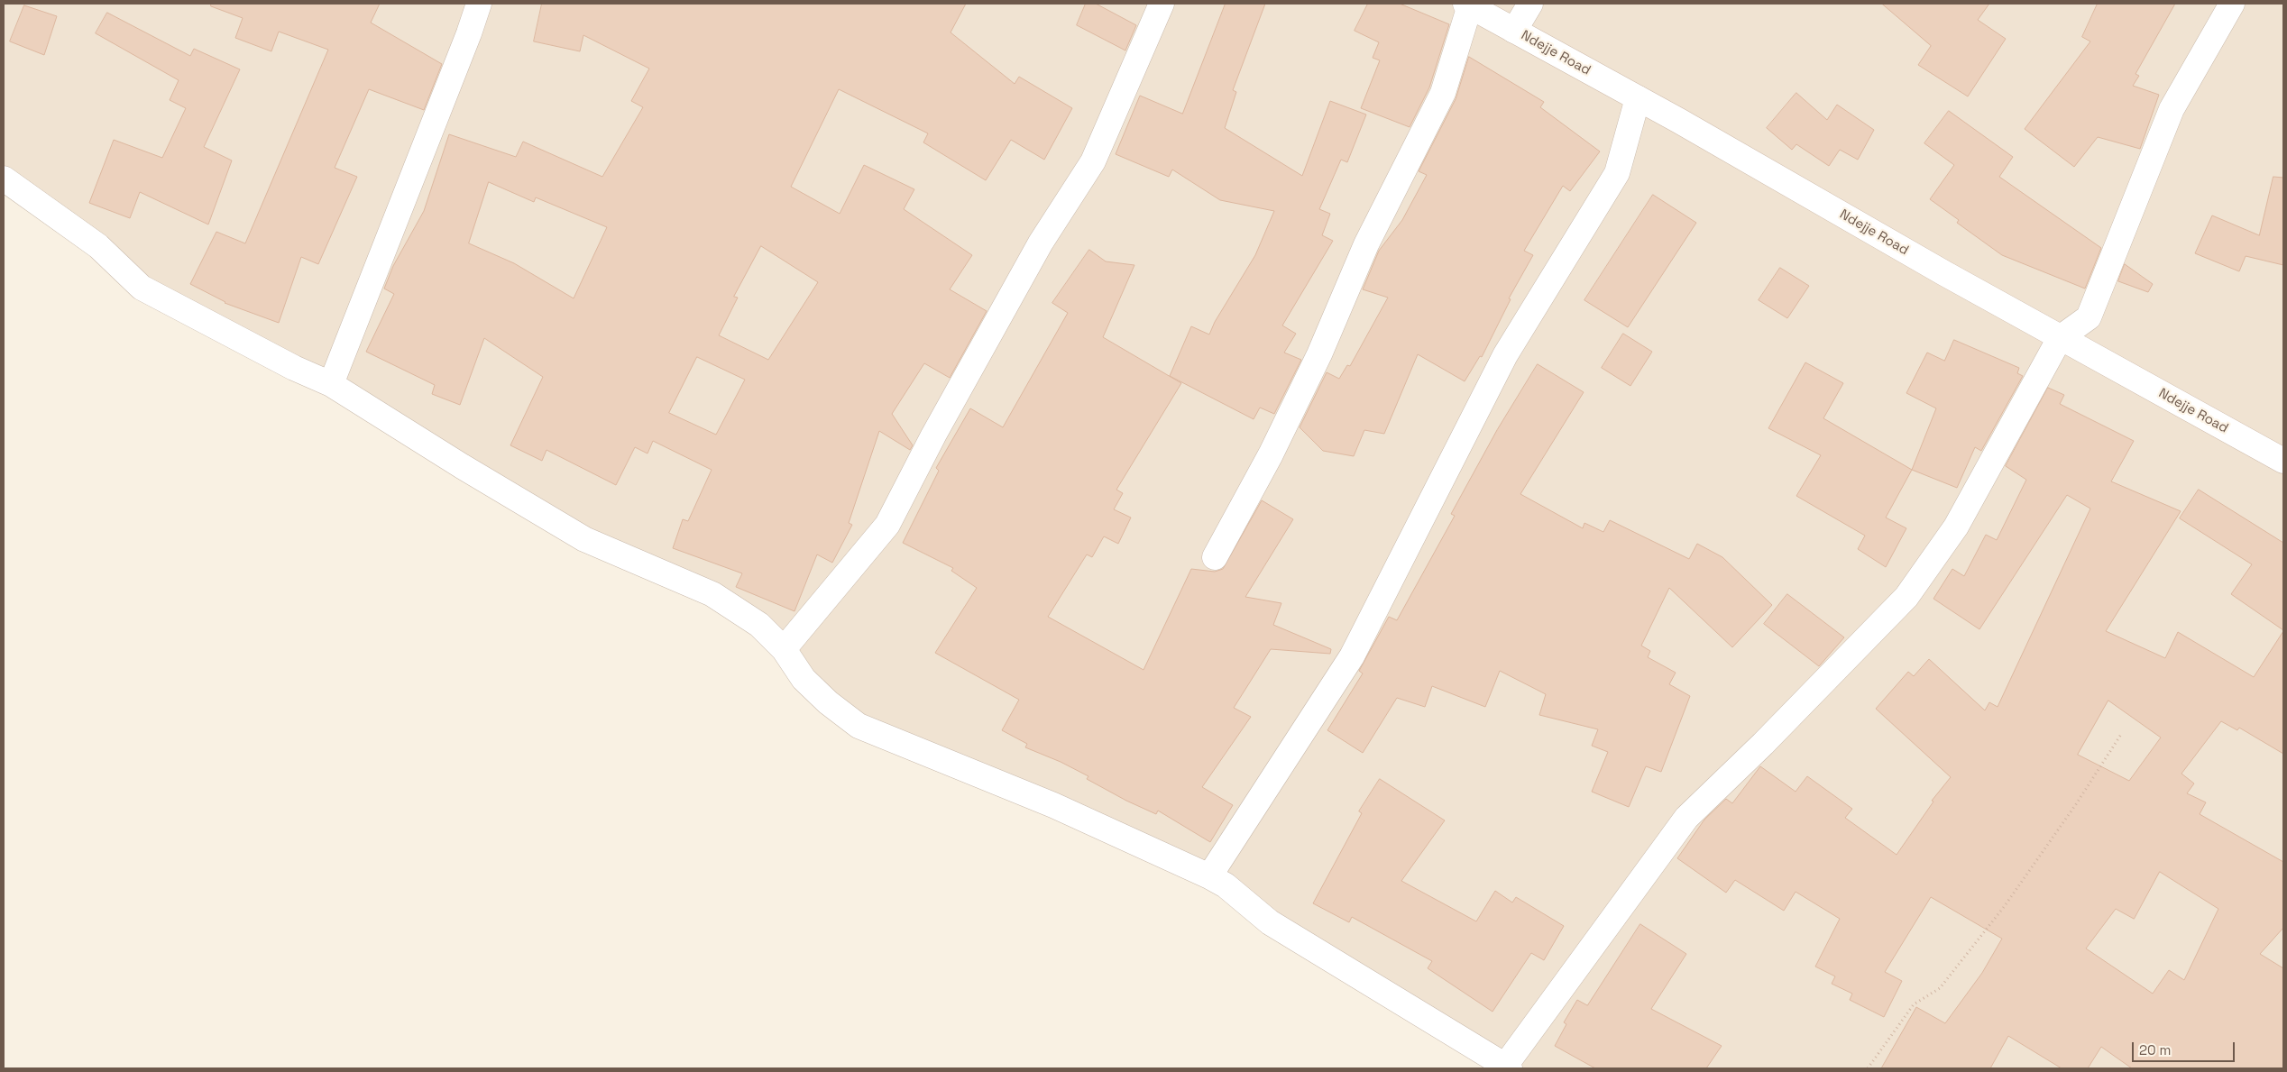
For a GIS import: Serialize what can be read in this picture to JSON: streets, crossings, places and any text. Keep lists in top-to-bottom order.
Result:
{
  "streets": {
    "street": ["Ndejje Road"]
  },
  "scale_bar": "20 m"
}
